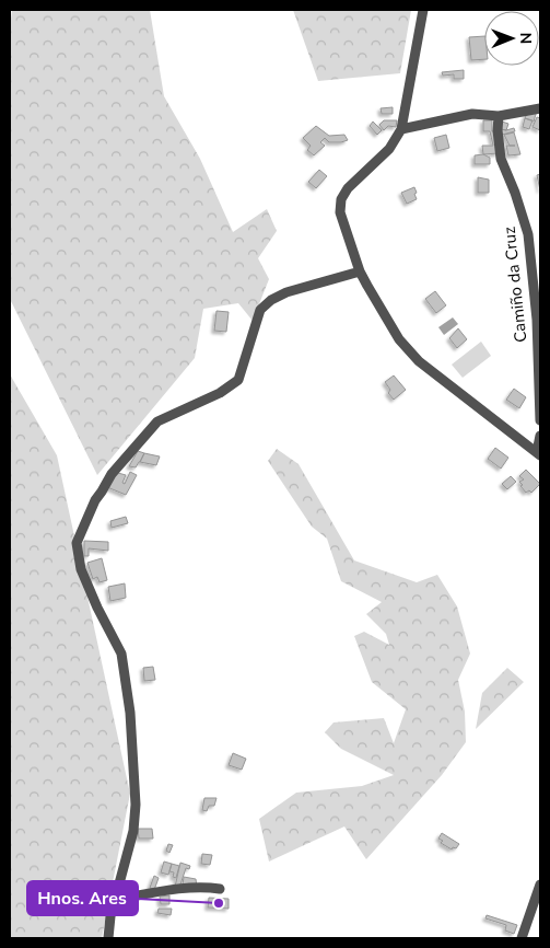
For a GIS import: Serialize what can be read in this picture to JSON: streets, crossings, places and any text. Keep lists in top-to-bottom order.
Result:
{
  "streets": {
    "street": ["Camiño da Cruz"]
  },
  "places": ["Hnos. Ares"],
  "north": "right"
}
